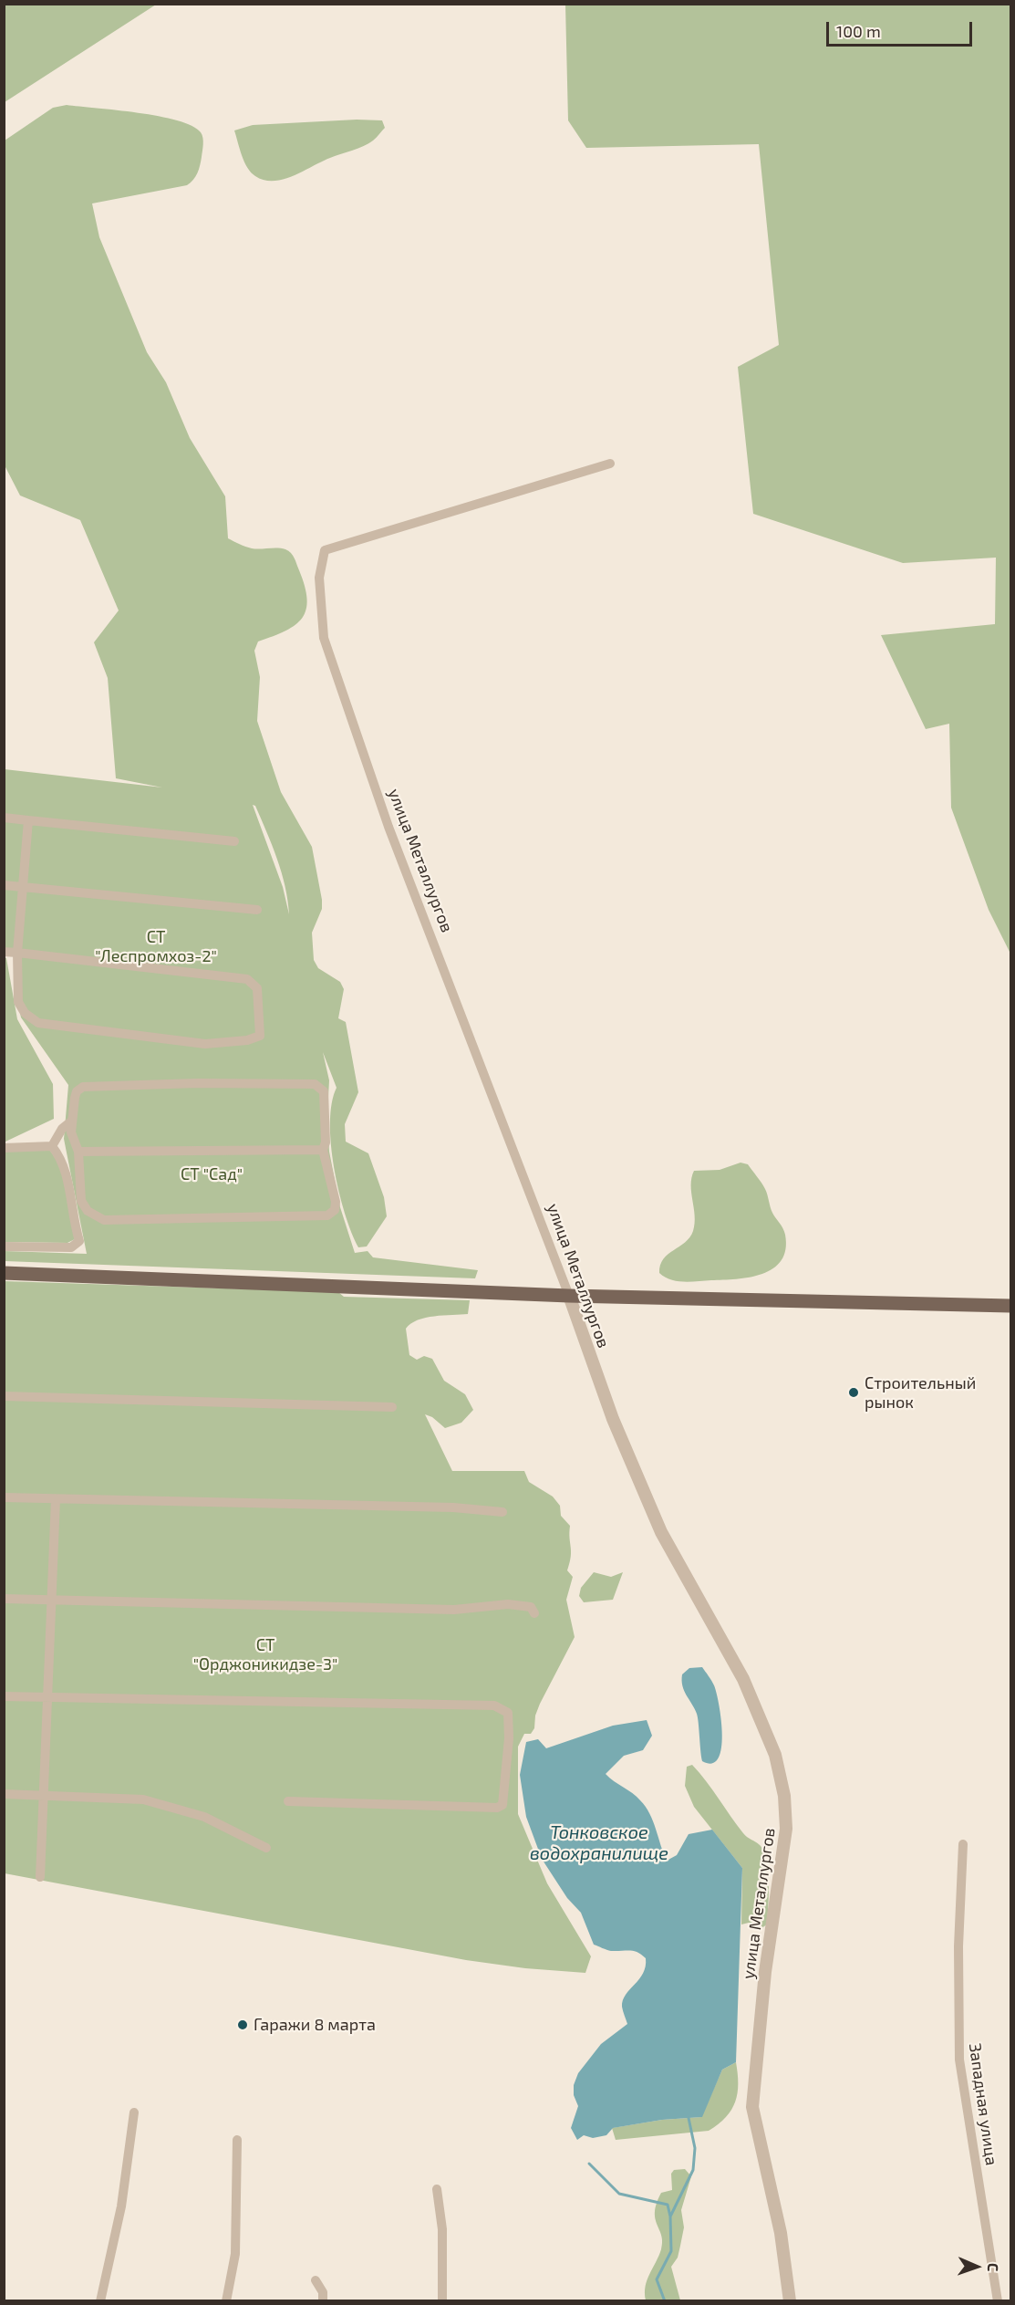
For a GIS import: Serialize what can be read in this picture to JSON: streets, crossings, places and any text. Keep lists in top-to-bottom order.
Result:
{
  "streets": {
    "street": ["улица Металлургов", "Западная улица"]
  },
  "water": ["Тонковское водохранилище"],
  "parks": ["СТ \"Леспромхоз-2\"", "СТ \"Сад\"", "СТ \"Орджоникидзе-3\""],
  "places": ["Строительный рынок", "Гаражи 8 марта"],
  "scale_bar": "100 m",
  "north": "right"
}
